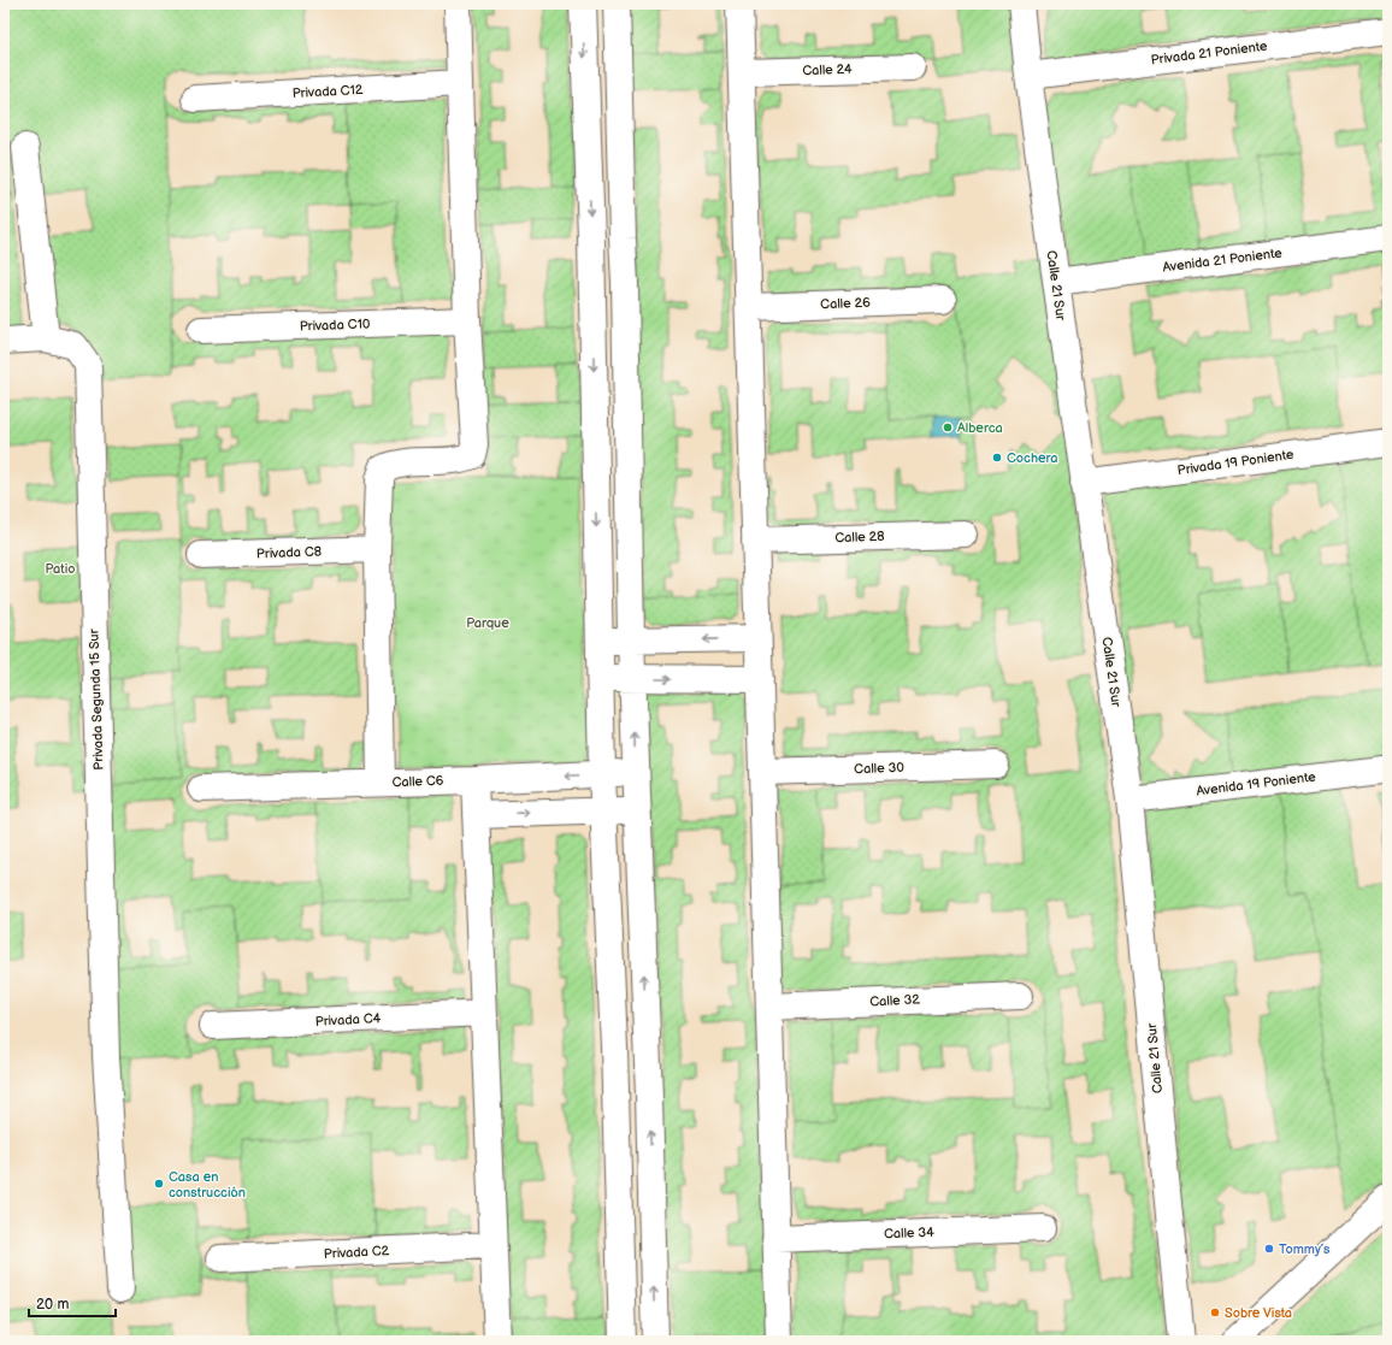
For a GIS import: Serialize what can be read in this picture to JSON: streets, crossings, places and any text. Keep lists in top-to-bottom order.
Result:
{
  "streets": {
    "street": [
      "Privada 21 Poniente",
      "Calle 24",
      "Privada C12",
      "Avenida 21 Poniente",
      "Calle 21 Sur",
      "Calle 26",
      "Privada C10",
      "Privada 19 Poniente",
      "Calle 28",
      "Privada C8",
      "Privada Segunda 15 Sur",
      "Calle 30",
      "Calle C6",
      "Avenida 19 Poniente",
      "Calle 32",
      "Privada C4",
      "Calle 34",
      "Privada C2"
    ]
  },
  "crossings": [
    ["Privada 21 Poniente", "Calle 21 Sur"],
    ["Avenida 21 Poniente", "Calle 21 Sur"],
    ["Calle 21 Sur", "Privada 19 Poniente"],
    ["Calle 21 Sur", "Avenida 19 Poniente"]
  ],
  "parks": ["Patio", "Parque"],
  "places": [
    "Alberca",
    "Cochera",
    "Casa en construcción",
    "Tommy´s",
    "Sobre Vista"
  ],
  "scale_bar": "20 m"
}
